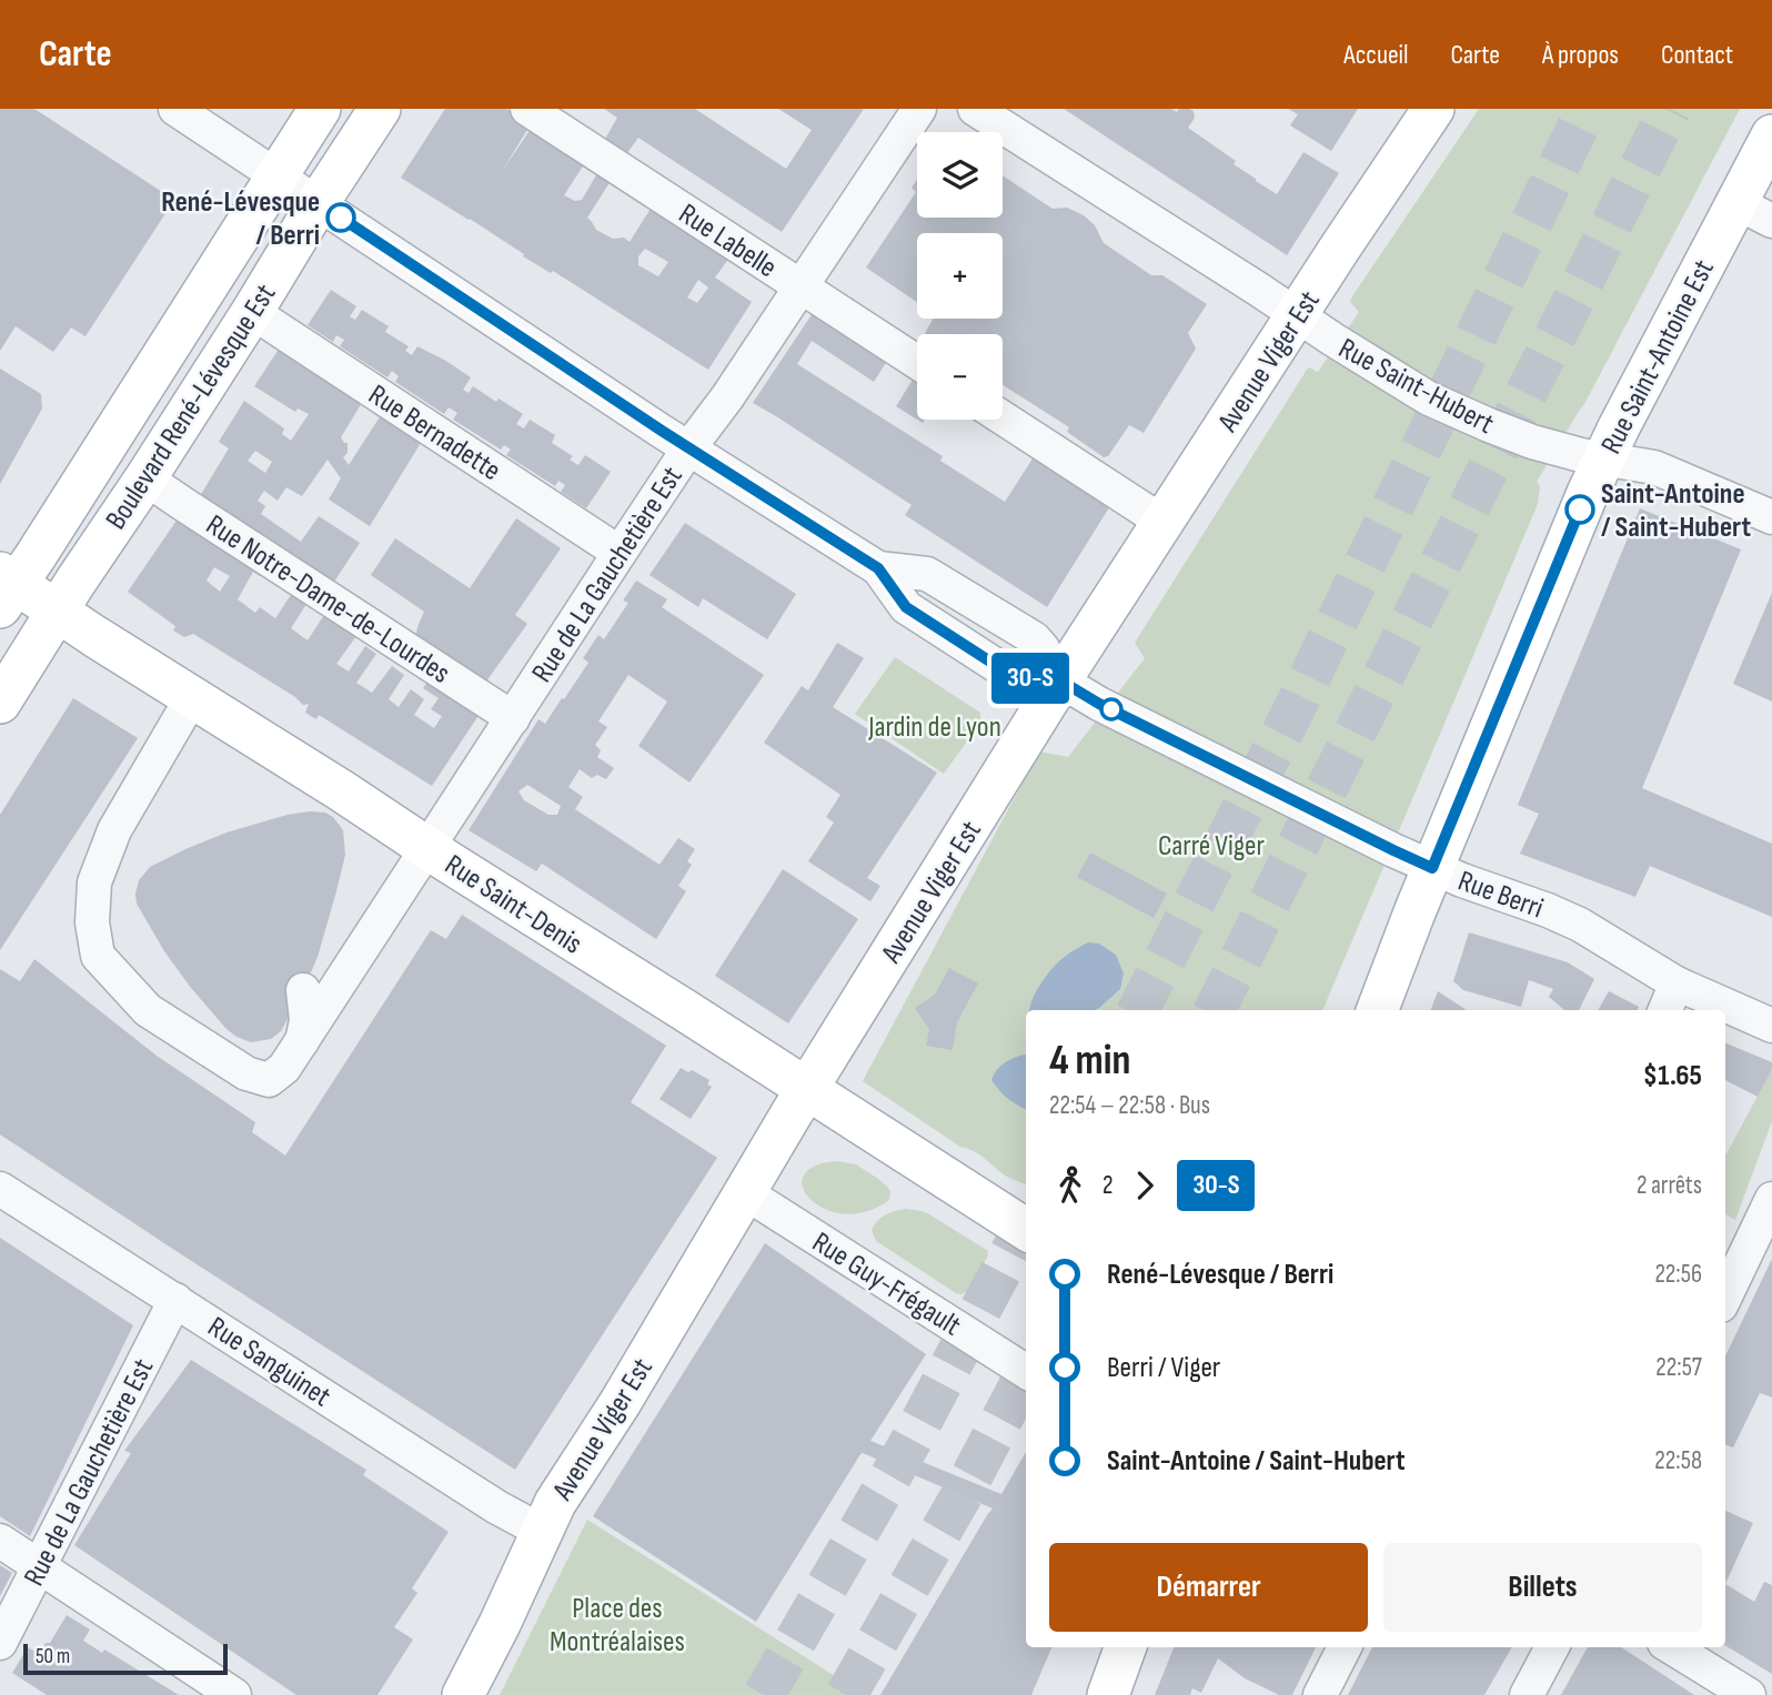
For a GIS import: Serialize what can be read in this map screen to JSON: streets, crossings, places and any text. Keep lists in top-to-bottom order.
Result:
{
  "streets": {
    "main road": [
      "Rue Saint-Antoine Est",
      "Avenue Viger Est",
      "Boulevard René-Lévesque Est",
      "Rue Saint-Denis"
    ],
    "street": [
      "Rue Labelle",
      "Rue Saint-Hubert",
      "Rue Bernadette",
      "Rue de La Gauchetière Est",
      "Rue Notre-Dame-de-Lourdes",
      "Rue Berri",
      "Rue Guy-Frégault",
      "Rue Sanguinet"
    ]
  },
  "crossings": [
    ["Rue Labelle", "Rue de La Gauchetière Est"],
    ["Rue Saint-Antoine Est", "Rue Saint-Hubert"],
    ["Rue Saint-Antoine Est", "Rue Berri"],
    ["Avenue Viger Est", "Rue Saint-Hubert"],
    ["Avenue Viger Est", "Rue Berri"],
    ["Avenue Viger Est", "Rue Saint-Denis"],
    ["Avenue Viger Est", "Rue Guy-Frégault"],
    ["Avenue Viger Est", "Rue Sanguinet"],
    ["Boulevard René-Lévesque Est", "Rue Bernadette"],
    ["Boulevard René-Lévesque Est", "Rue Notre-Dame-de-Lourdes"],
    ["Boulevard René-Lévesque Est", "Rue Berri"],
    ["Boulevard René-Lévesque Est", "Rue Saint-Denis"],
    ["Rue Bernadette", "Rue de La Gauchetière Est"],
    ["Rue de La Gauchetière Est", "Rue Notre-Dame-de-Lourdes"],
    ["Rue de La Gauchetière Est", "Rue Berri"],
    ["Rue de La Gauchetière Est", "Rue Saint-Denis"],
    ["Rue de La Gauchetière Est", "Rue Sanguinet"]
  ],
  "parks": ["Jardin de Lyon", "Carré Viger", "Place des Montréalaises"],
  "places": ["René-Lévesque / Berri", "Saint-Antoine / Saint-Hubert"],
  "lines": ["bus line 30-S"],
  "scale_bar": "50 m",
  "page": {
    "header": "Carte",
    "nav": [
      "Accueil",
      "Carte",
      "À propos",
      "Contact"
    ],
    "on_map": "30-S",
    "map_buttons": ["+", "−"],
    "heading": ["4 min", "22:54 – 22:58 · Bus", "$1.65"],
    "legs": ["2", "30-S", "2 arrêts"],
    "list": [
      {
        "name": "René-Lévesque / Berri",
        "value": "22:56"
      },
      {
        "name": "Berri / Viger",
        "value": "22:57"
      },
      {
        "name": "Saint-Antoine / Saint-Hubert",
        "value": "22:58"
      }
    ],
    "buttons": ["Démarrer", "Billets"],
    "scale": "50 m"
  }
}
